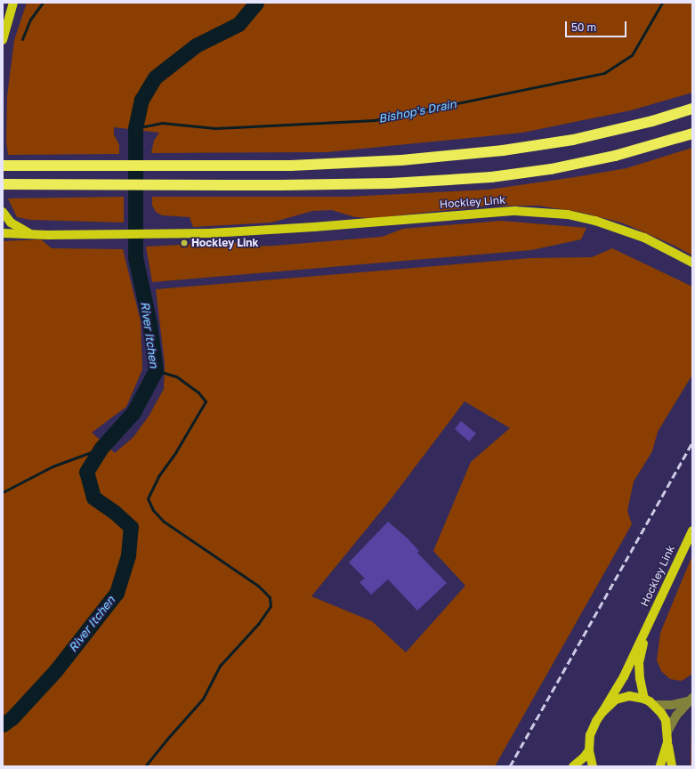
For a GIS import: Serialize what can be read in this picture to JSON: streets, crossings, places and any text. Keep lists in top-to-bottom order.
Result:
{
  "streets": {
    "main road": ["Hockley Link"]
  },
  "water": ["Bishop's Drain", "River Itchen"],
  "places": ["Hockley Link"],
  "scale_bar": "50 m"
}
